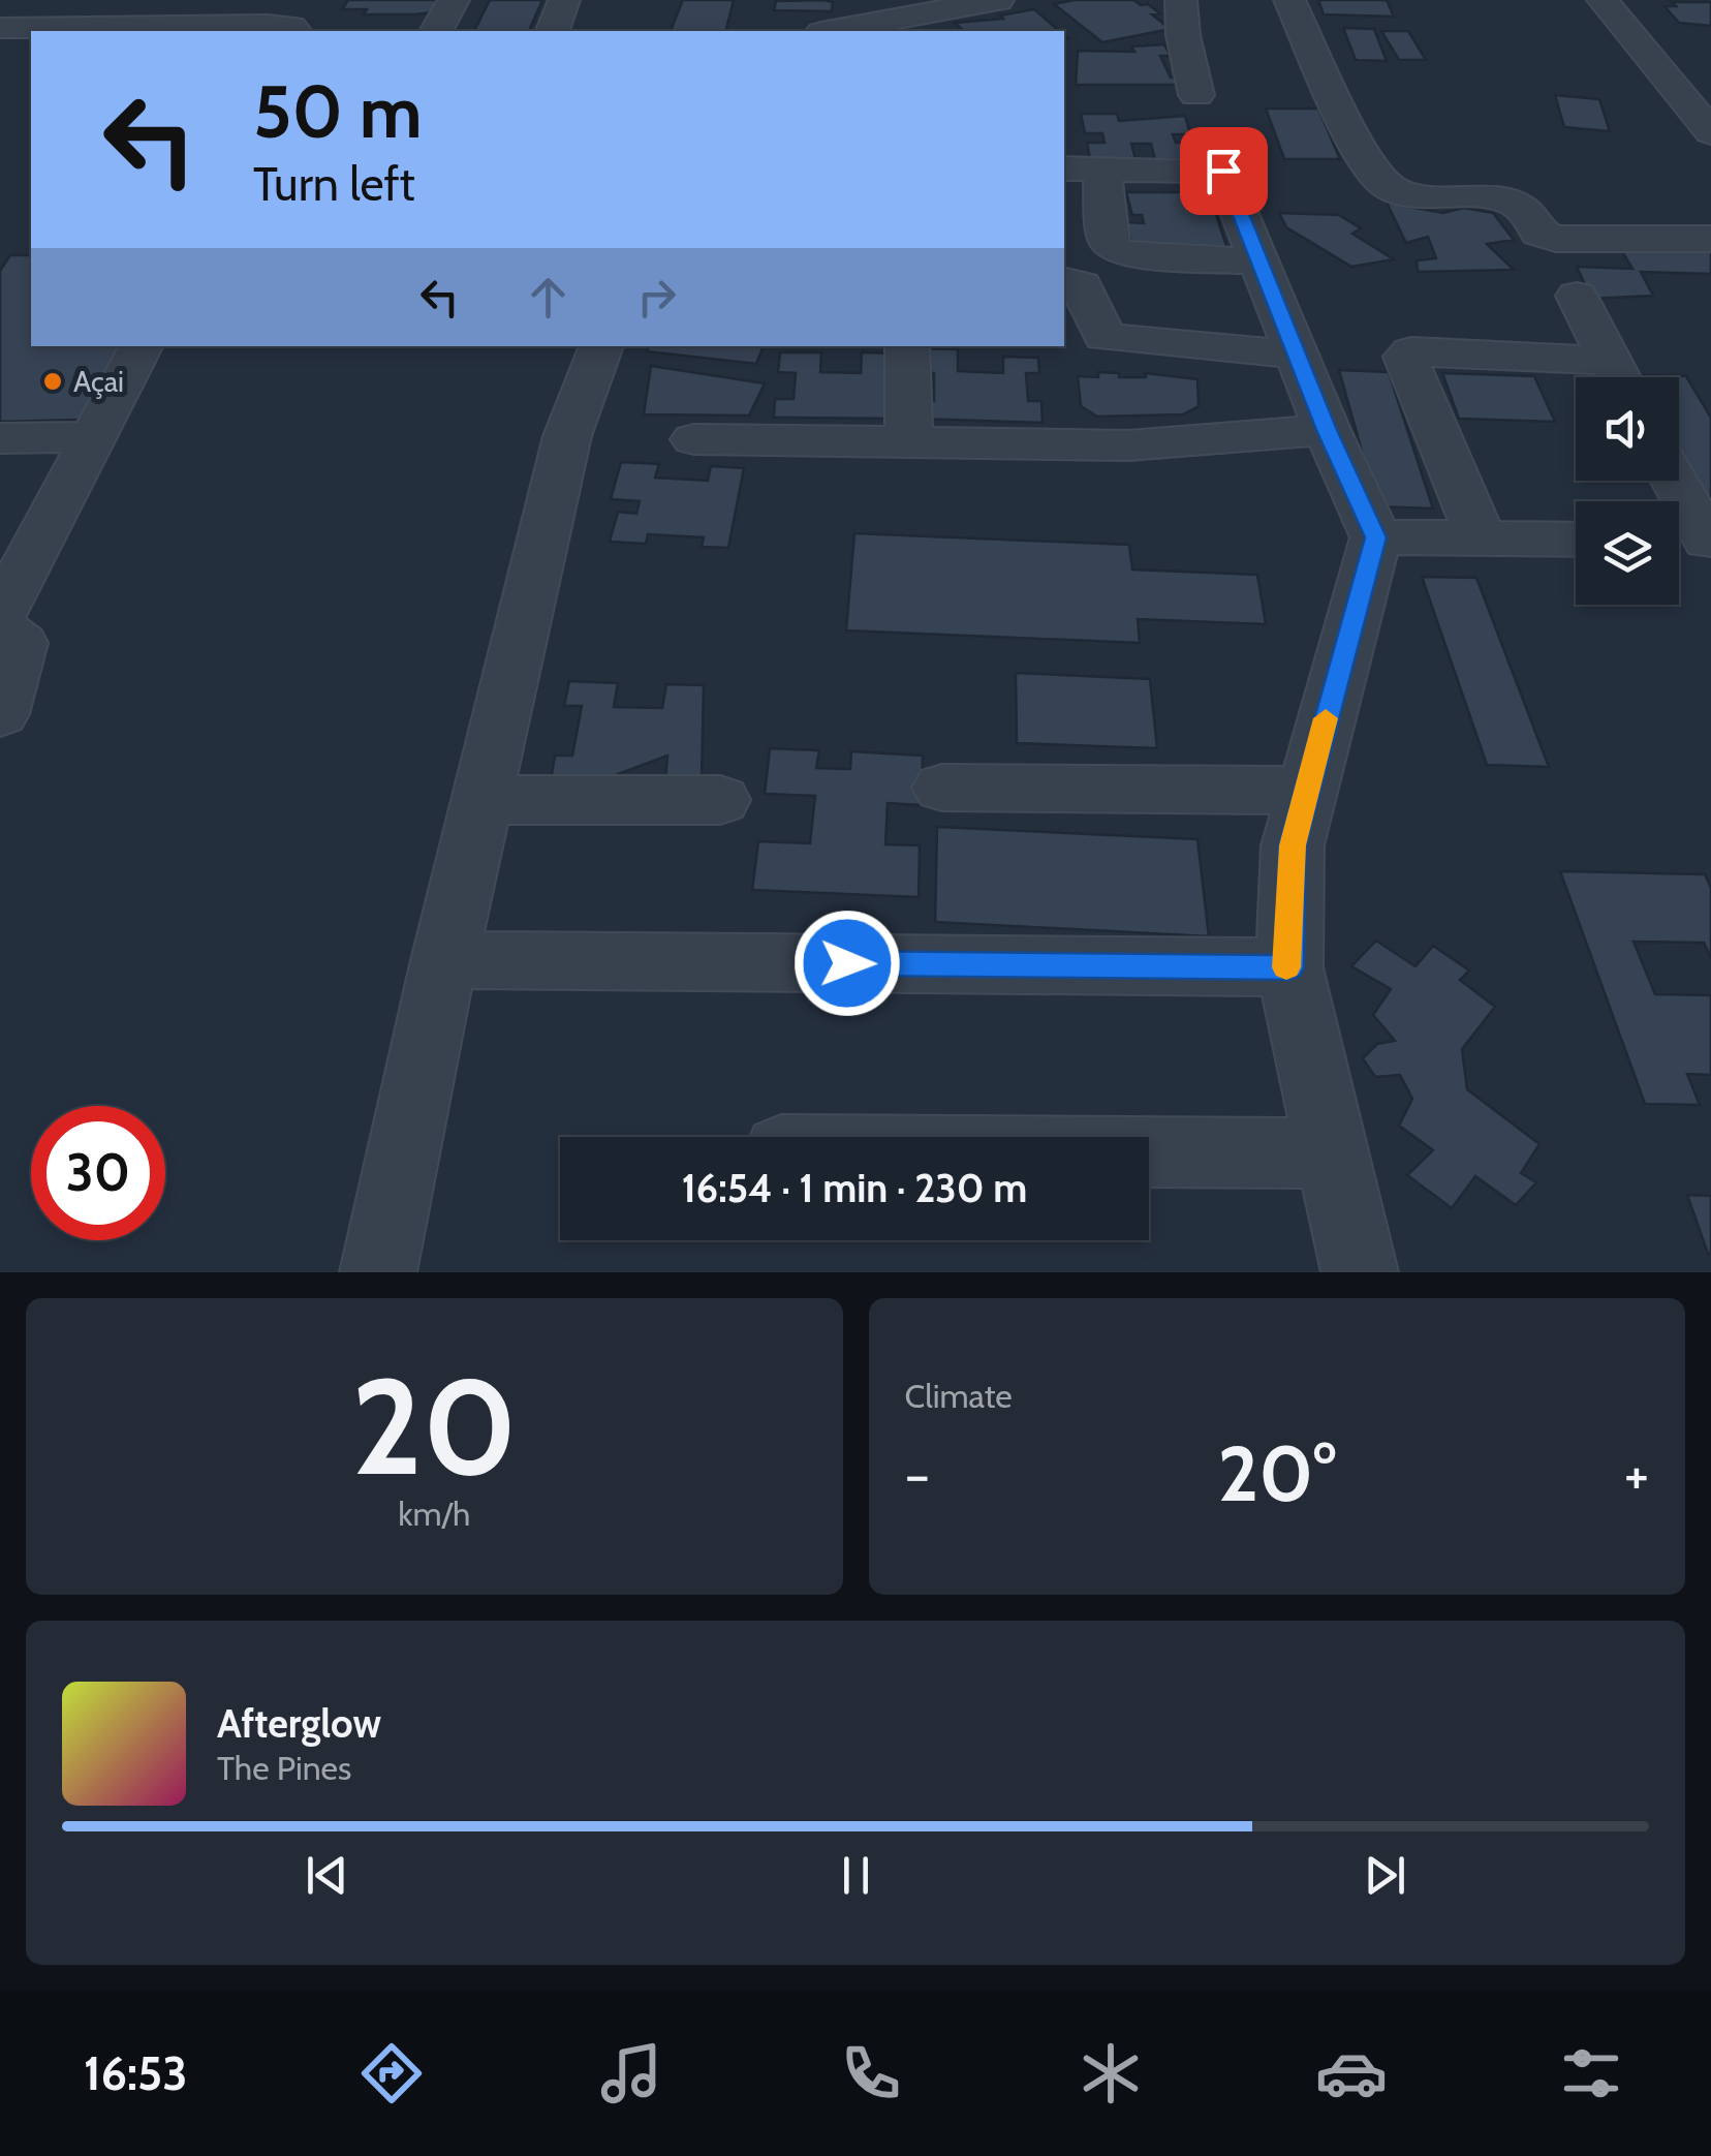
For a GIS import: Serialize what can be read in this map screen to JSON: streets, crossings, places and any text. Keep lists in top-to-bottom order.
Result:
{
  "places": ["Açai"],
  "page": {
    "turn": ["50 m", "Turn left"],
    "limit": "30",
    "trip": "16:54 · 1 min · 230 m",
    "tile": [
      ["20", "km/h"],
      "Climate"
    ],
    "heat": ["−", "20°", "+"],
    "song": ["Afterglow", "The Pines"],
    "tabs": "16:53"
  }
}
